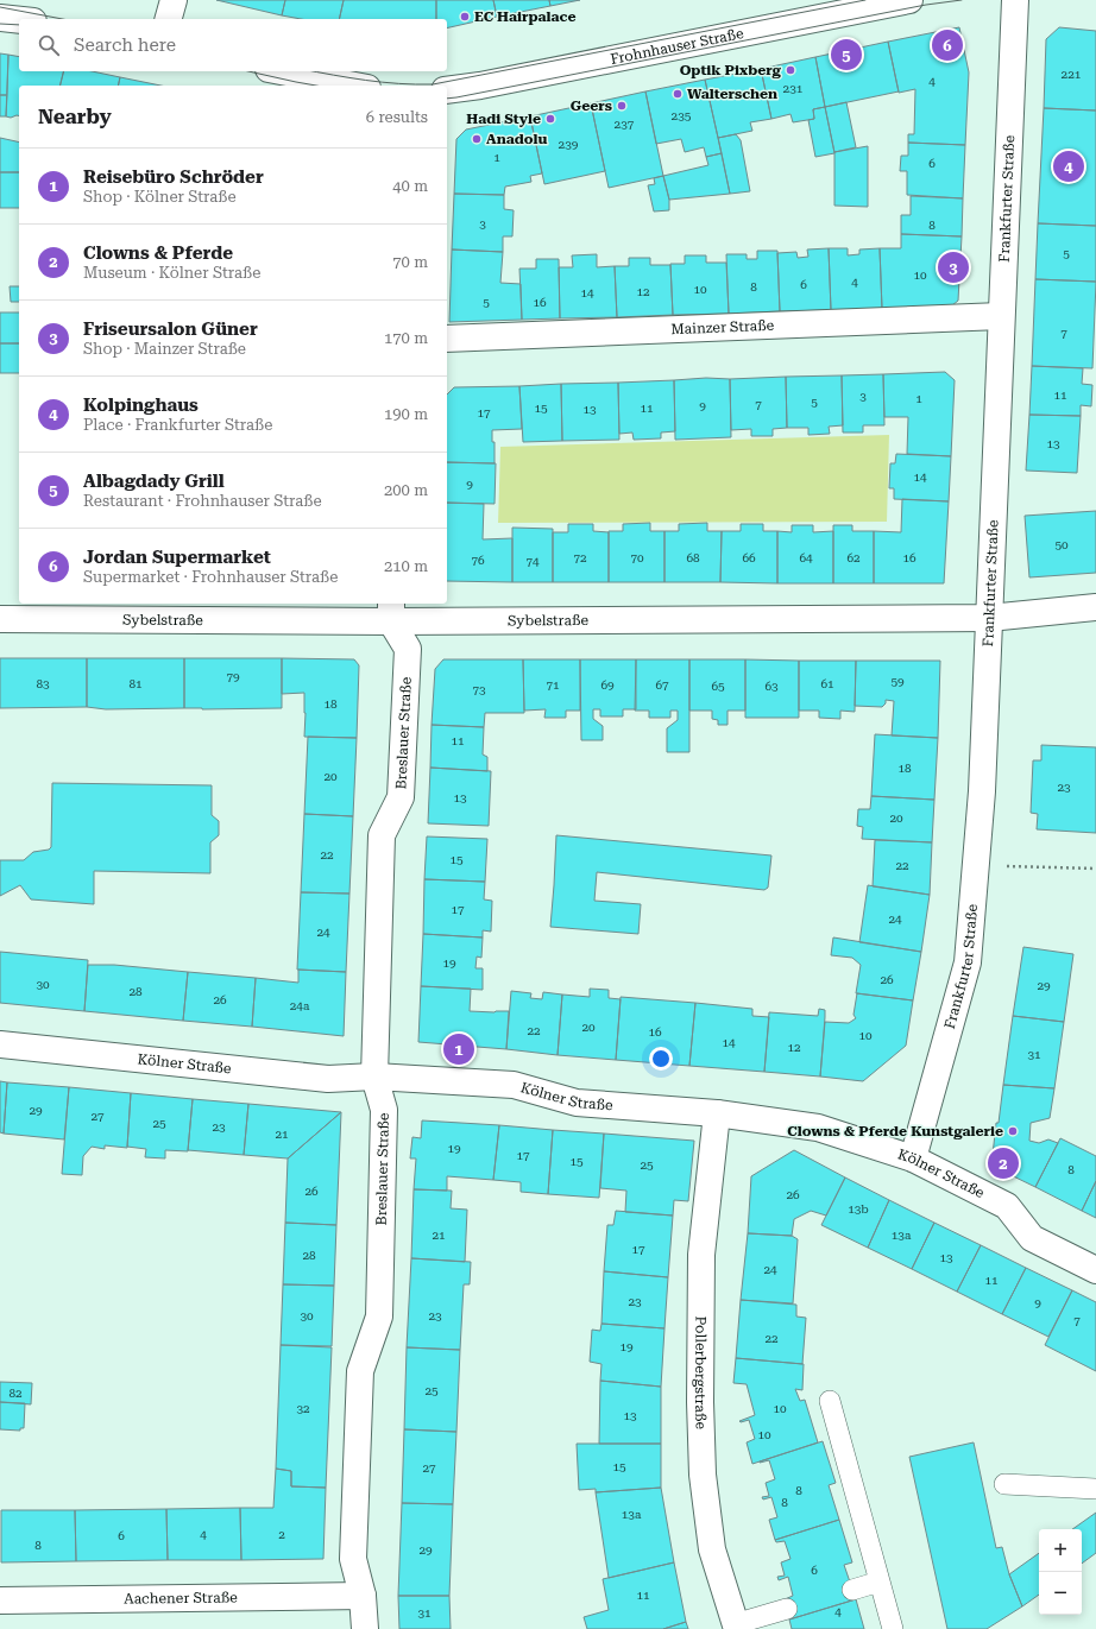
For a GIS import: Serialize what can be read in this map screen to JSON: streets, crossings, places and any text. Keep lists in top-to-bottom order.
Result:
{
  "streets": {
    "street": [
      "Frohnhauser Straße",
      "Frankfurter Straße",
      "Mainzer Straße",
      "Sybelstraße",
      "Breslauer Straße",
      "Kölner Straße",
      "Pollerbergstraße",
      "Aachener Straße"
    ]
  },
  "crossings": [
    ["Frankfurter Straße", "Mainzer Straße"],
    ["Frankfurter Straße", "Sybelstraße"],
    ["Frankfurter Straße", "Kölner Straße"],
    ["Sybelstraße", "Breslauer Straße"],
    ["Breslauer Straße", "Kölner Straße"],
    ["Breslauer Straße", "Aachener Straße"],
    ["Kölner Straße", "Pollerbergstraße"]
  ],
  "places": [
    "EC Hairpalace",
    "Optik Pixberg",
    "Walterschen",
    "Geers",
    "Hadi Style",
    "Anadolu",
    "Clowns & Pferde Kunstgalerie"
  ],
  "house_numbers": [
    "221",
    "4",
    "231",
    "235",
    "237",
    "239",
    "1",
    "6",
    "3",
    "8",
    "5",
    "10",
    "4",
    "6",
    "8",
    "10",
    "12",
    "14",
    "5",
    "16",
    "7",
    "11",
    "3",
    "1",
    "5",
    "7",
    "9",
    "15",
    "11",
    "13",
    "17",
    "13",
    "14",
    "9",
    "50",
    "72",
    "70",
    "68",
    "66",
    "64",
    "62",
    "16",
    "76",
    "74",
    "79",
    "59",
    "83",
    "81",
    "61",
    "71",
    "69",
    "67",
    "65",
    "63",
    "73",
    "18",
    "11",
    "18",
    "20",
    "23",
    "13",
    "20",
    "22",
    "15",
    "22",
    "17",
    "24",
    "24",
    "19",
    "26",
    "30",
    "29",
    "28",
    "26",
    "24a",
    "20",
    "22",
    "16",
    "10",
    "14",
    "12",
    "31",
    "29",
    "27",
    "25",
    "23",
    "21",
    "19",
    "17",
    "15",
    "25",
    "8",
    "26",
    "26",
    "13b",
    "21",
    "13a",
    "17",
    "28",
    "13",
    "24",
    "11",
    "23",
    "9",
    "30",
    "23",
    "7",
    "22",
    "19",
    "25",
    "82",
    "32",
    "10",
    "13",
    "10",
    "15",
    "27",
    "8",
    "8",
    "13a",
    "4",
    "2",
    "6",
    "8",
    "29",
    "6",
    "11",
    "4",
    "31"
  ],
  "page": {
    "search": "Search here",
    "pins": [
      "6",
      "5",
      "4",
      "3",
      "1",
      "2"
    ],
    "heading": ["Nearby", "6 results"],
    "list": [
      {
        "mark": "1",
        "name": "Reisebüro Schröder",
        "note": "Shop · Kölner Straße",
        "value": "40 m"
      },
      {
        "mark": "2",
        "name": "Clowns & Pferde",
        "note": "Museum · Kölner Straße",
        "value": "70 m"
      },
      {
        "mark": "3",
        "name": "Friseursalon Güner",
        "note": "Shop · Mainzer Straße",
        "value": "170 m"
      },
      {
        "mark": "4",
        "name": "Kolpinghaus",
        "note": "Place · Frankfurter Straße",
        "value": "190 m"
      },
      {
        "mark": "5",
        "name": "Albagdady Grill",
        "note": "Restaurant · Frohnhauser Straße",
        "value": "200 m"
      },
      {
        "mark": "6",
        "name": "Jordan Supermarket",
        "note": "Supermarket · Frohnhauser Straße",
        "value": "210 m"
      }
    ],
    "map_buttons": ["+", "−"]
  }
}
